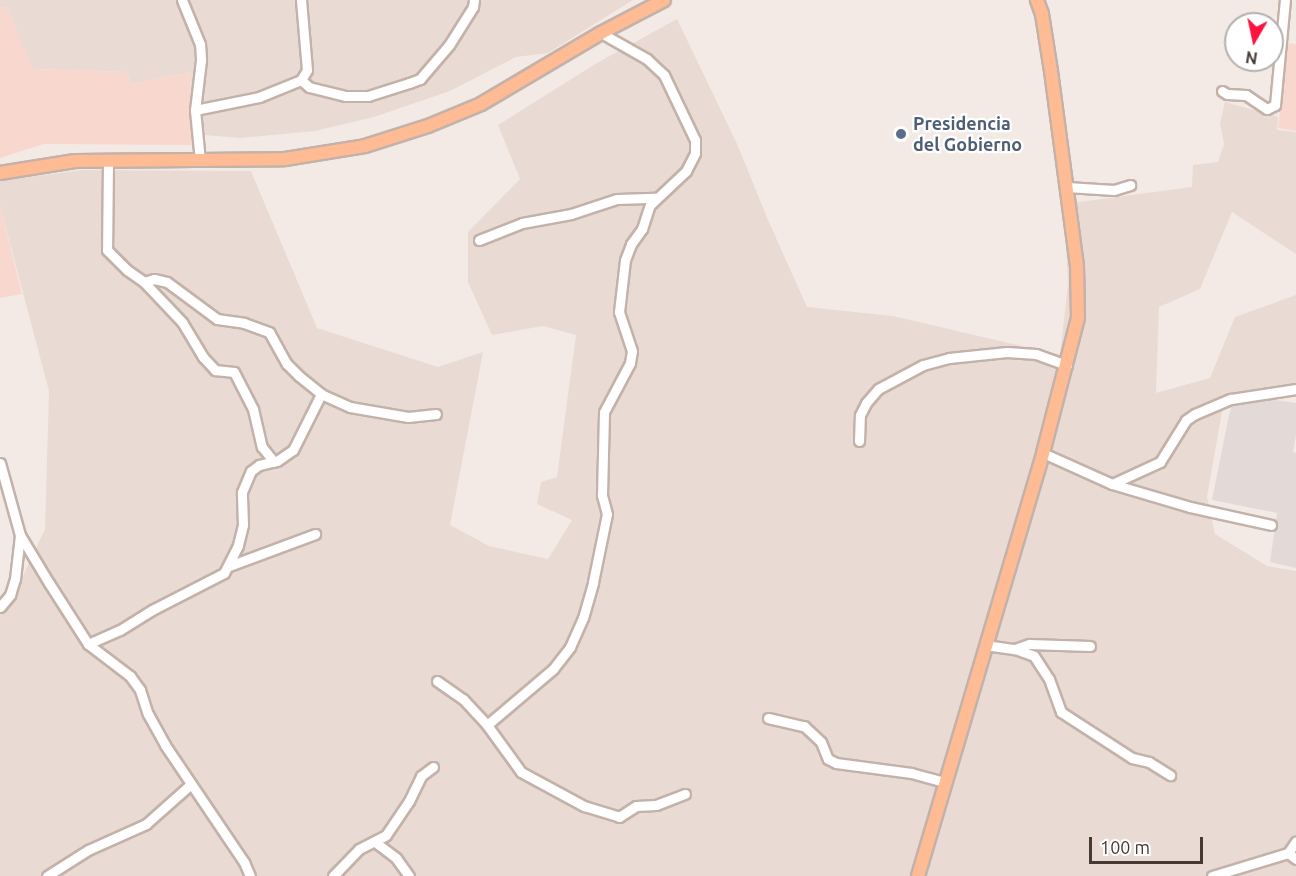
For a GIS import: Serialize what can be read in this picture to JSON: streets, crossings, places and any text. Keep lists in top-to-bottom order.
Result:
{
  "places": ["Presidencia del Gobierno"],
  "scale_bar": "100 m",
  "north": "bottom"
}
